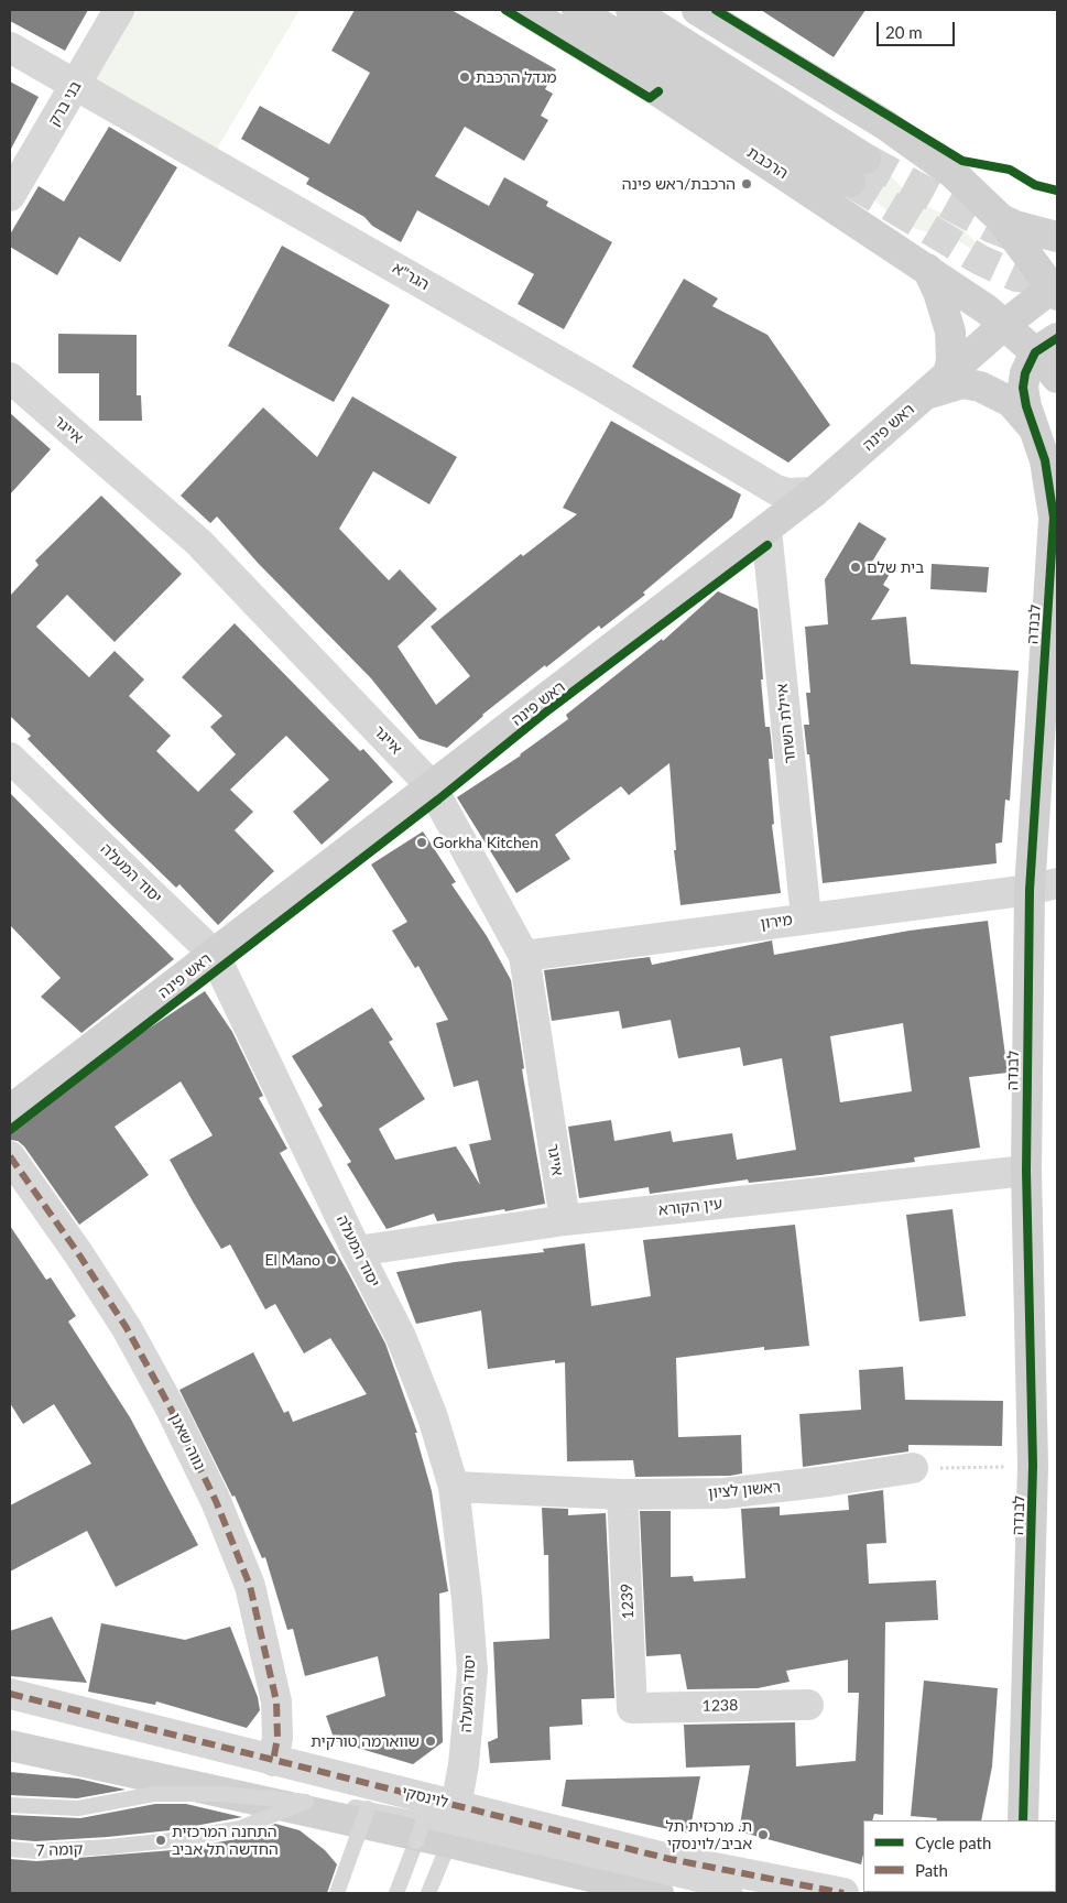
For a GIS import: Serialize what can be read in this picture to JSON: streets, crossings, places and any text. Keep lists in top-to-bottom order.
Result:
{
  "streets": {
    "street": [
      "בני ברק",
      "הרכבת",
      "הגר\"א",
      "ראש פינה",
      "אייגר",
      "לבנדה",
      "איילת השחר",
      "יסוד המעלה",
      "מירון",
      "עין הקורא",
      "נווה שאנן",
      "ראשון לציון",
      "1239",
      "1238",
      "לוינסקי"
    ],
    "lane": ["קומה 7"]
  },
  "crossings": [
    ["בני ברק", "הגר\"א"],
    ["הרכבת", "ראש פינה"],
    ["הרכבת", "לבנדה"],
    ["הגר\"א", "ראש פינה"],
    ["ראש פינה", "אייגר"],
    ["ראש פינה", "איילת השחר"],
    ["ראש פינה", "יסוד המעלה"],
    ["אייגר", "מירון"],
    ["אייגר", "עין הקורא"],
    ["לבנדה", "מירון"],
    ["לבנדה", "עין הקורא"],
    ["איילת השחר", "מירון"],
    ["יסוד המעלה", "עין הקורא"],
    ["יסוד המעלה", "ראשון לציון"],
    ["יסוד המעלה", "לוינסקי"],
    ["נווה שאנן", "לוינסקי"],
    ["ראשון לציון", "1239"],
    ["1239", "1238"]
  ],
  "places": [
    "מגדל הרכבת",
    "הרכבת/ראש פינה",
    "בית שלם",
    "Gorkha Kitchen",
    "El Mano",
    "שווארמה טורקית",
    "ת. מרכזית תל אביב/לוינסקי",
    "התחנה המרכזית החדשה תל אביב"
  ],
  "legend": ["Cycle path", "Path"],
  "scale_bar": "20 m"
}
